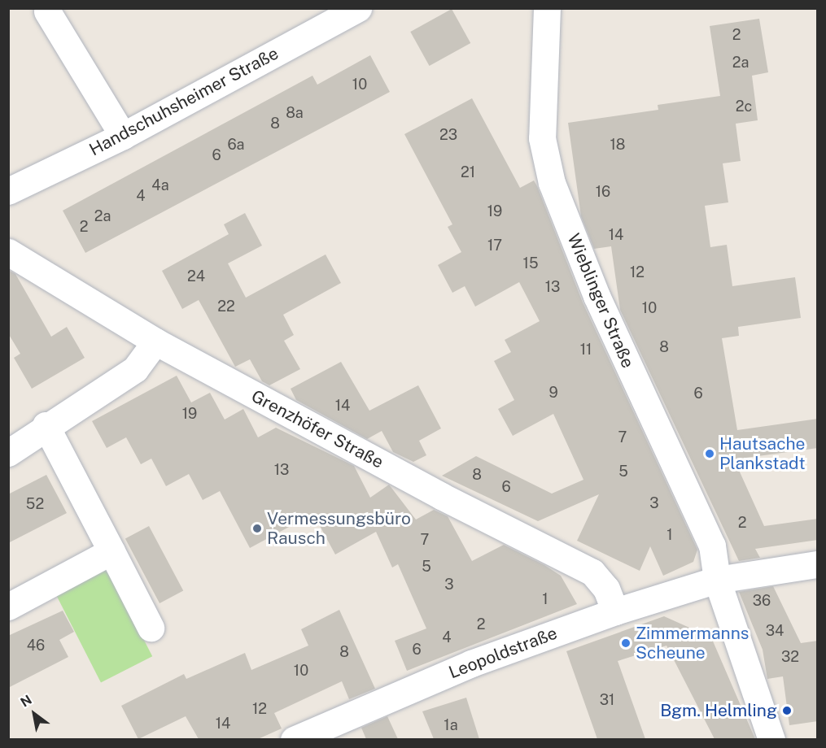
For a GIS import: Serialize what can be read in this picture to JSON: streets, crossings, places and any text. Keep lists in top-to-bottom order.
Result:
{
  "streets": {
    "street": [
      "Handschuhsheimer Straße",
      "Wieblinger Straße",
      "Grenzhöfer Straße",
      "Leopoldstraße"
    ]
  },
  "crossings": [
    ["Wieblinger Straße", "Leopoldstraße"],
    ["Grenzhöfer Straße", "Leopoldstraße"]
  ],
  "places": [
    "Hautsache Plankstadt",
    "Vermessungsbüro Rausch",
    "Zimmermanns Scheune",
    "Bgm. Helmling"
  ],
  "house_numbers": [
    "2",
    "2a",
    "10",
    "2c",
    "8a",
    "8",
    "23",
    "6a",
    "18",
    "6",
    "21",
    "4a",
    "16",
    "4",
    "19",
    "2a",
    "2",
    "14",
    "17",
    "15",
    "12",
    "24",
    "13",
    "22",
    "10",
    "8",
    "11",
    "9",
    "6",
    "14",
    "19",
    "7",
    "13",
    "5",
    "8",
    "6",
    "3",
    "52",
    "2",
    "1",
    "7",
    "5",
    "3",
    "1",
    "36",
    "2",
    "34",
    "4",
    "46",
    "6",
    "8",
    "32",
    "10",
    "31",
    "12",
    "14",
    "1a"
  ],
  "north": "top left"
}
